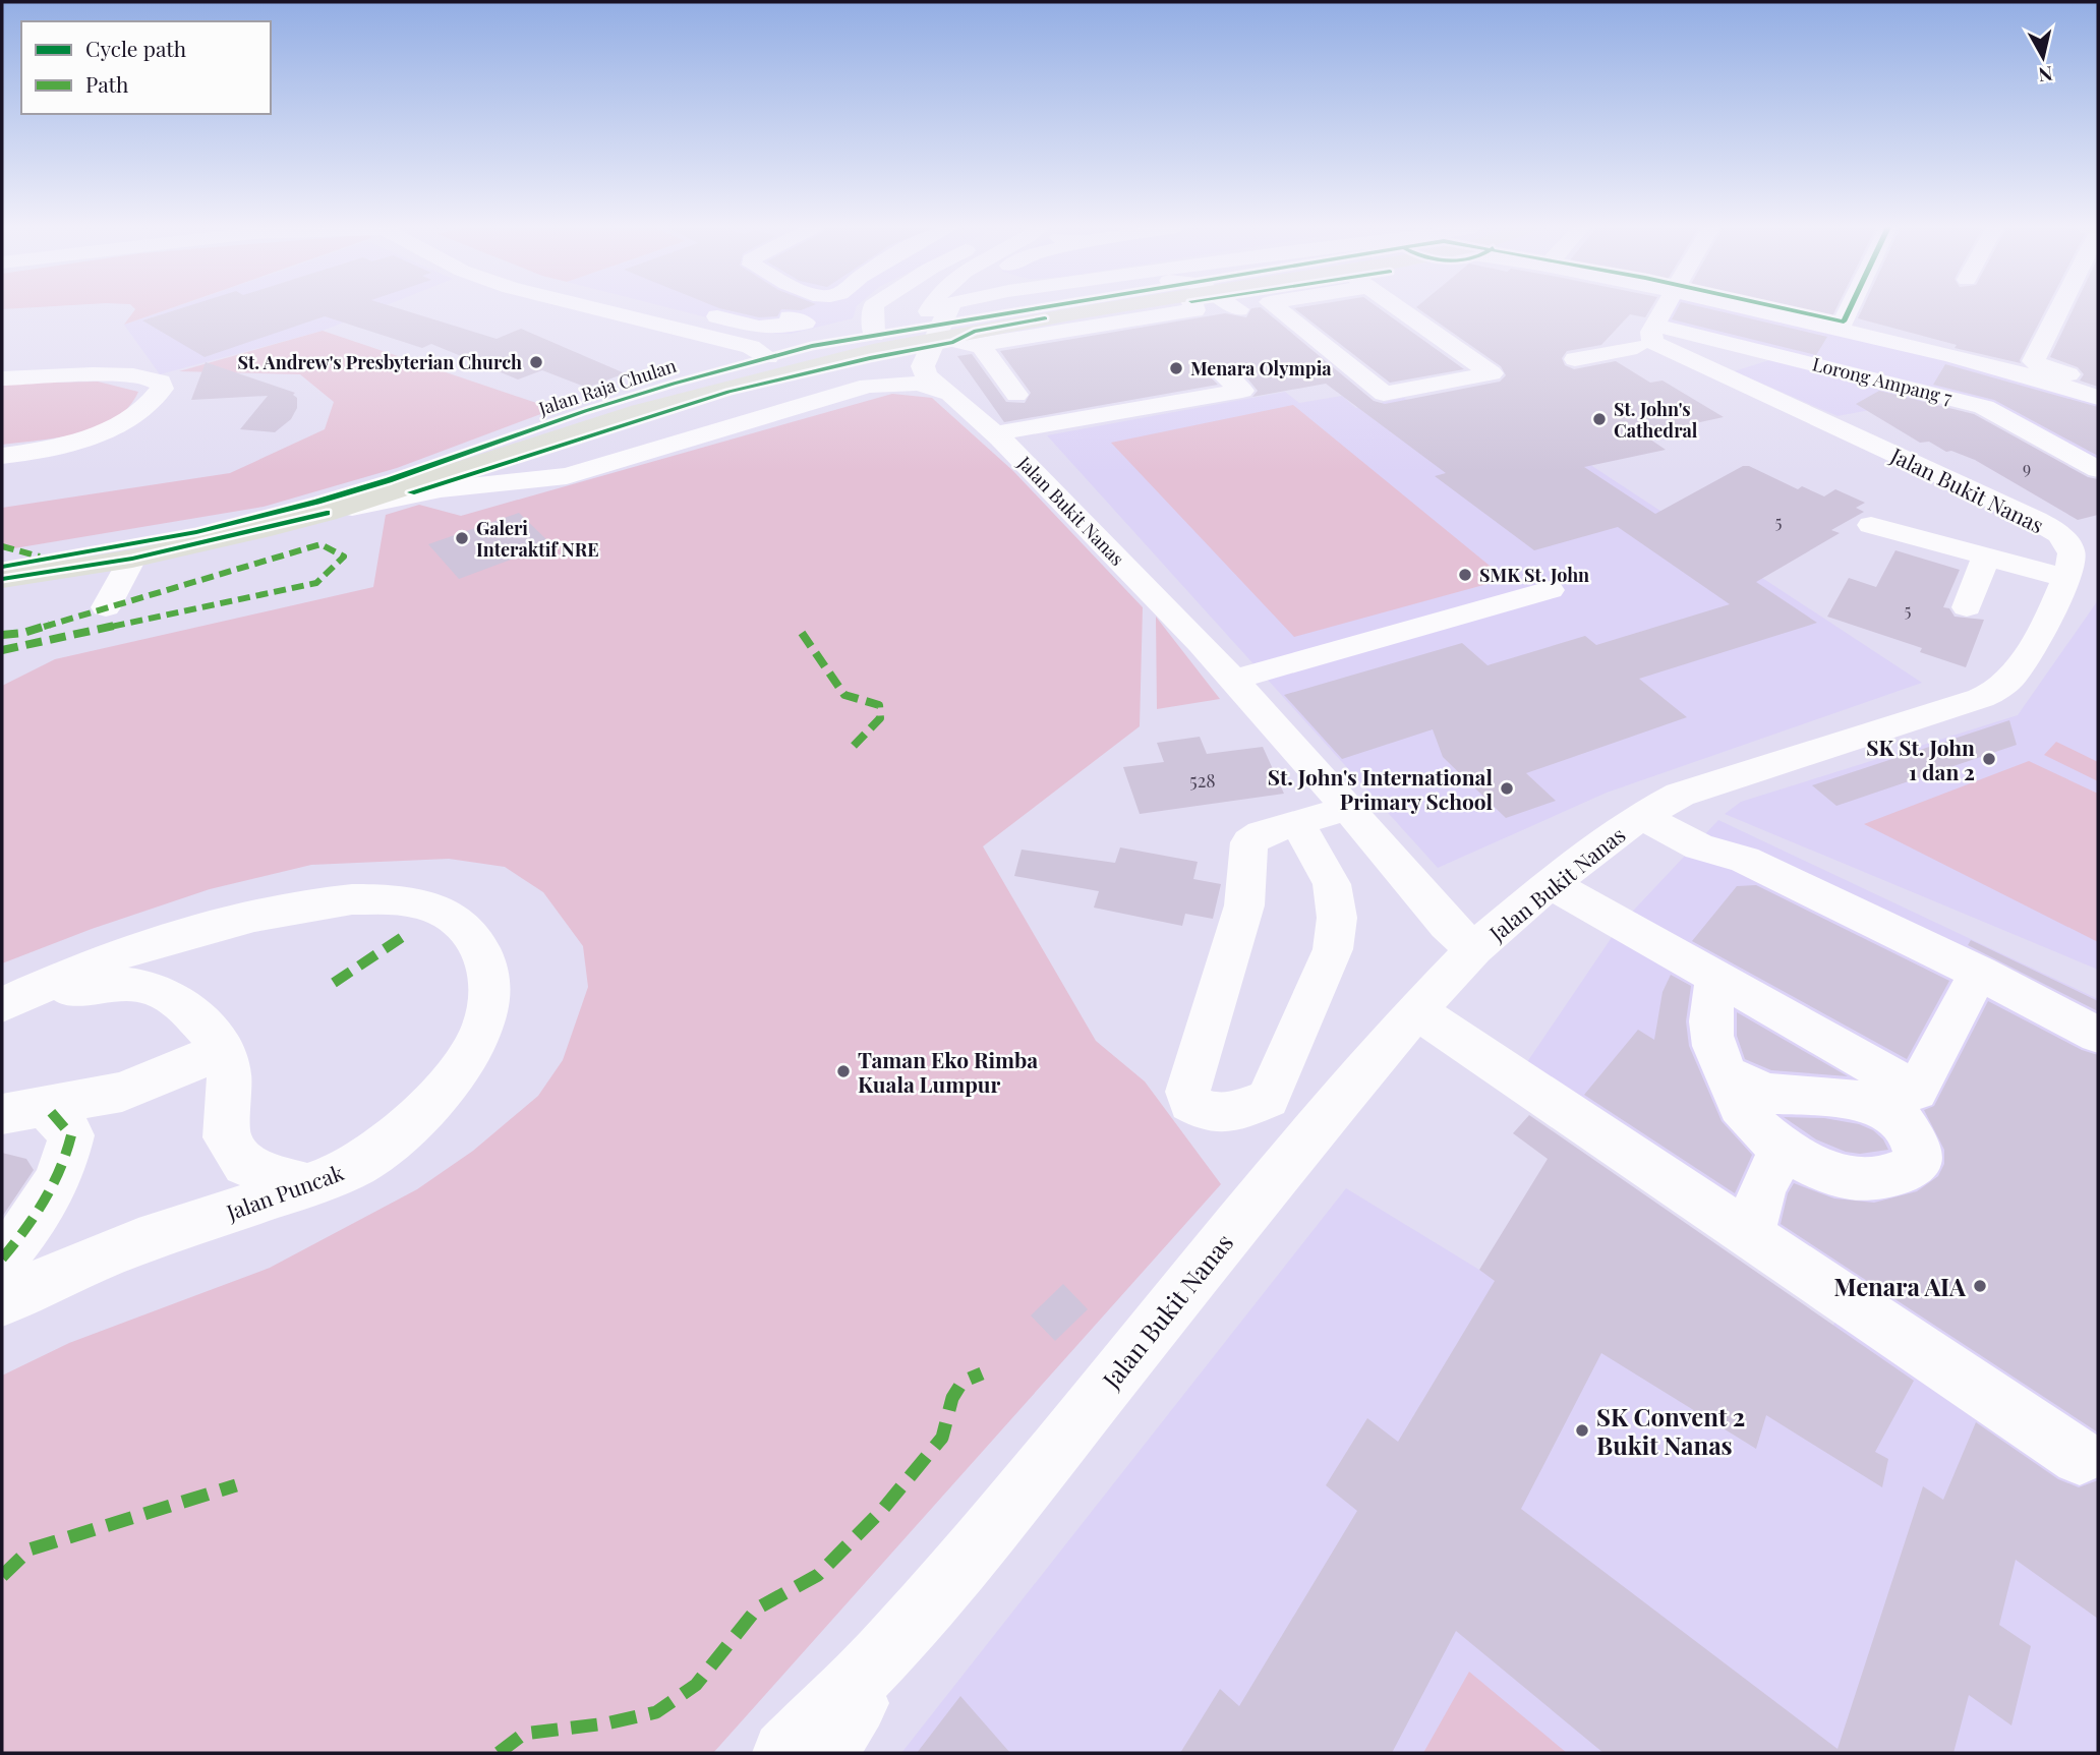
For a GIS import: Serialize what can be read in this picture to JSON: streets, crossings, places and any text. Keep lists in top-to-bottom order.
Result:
{
  "streets": {
    "main road": ["Jalan Raja Chulan"],
    "street": ["Lorong Ampang 7", "Jalan Bukit Nanas", "Jalan Puncak"]
  },
  "crossings": [
    ["Lorong Ampang 7", "Jalan Bukit Nanas"],
    ["Jalan Raja Chulan", "Jalan Bukit Nanas"]
  ],
  "places": [
    "St. Andrew's Presbyterian Church",
    "Menara Olympia",
    "St. John's Cathedral",
    "Galeri Interaktif NRE",
    "SMK St. John",
    "SK St. John 1 dan 2",
    "St. John's International Primary School",
    "Taman Eko Rimba Kuala Lumpur",
    "Menara AIA",
    "SK Convent 2 Bukit Nanas"
  ],
  "house_numbers": [
    "9",
    "5",
    "5",
    "528"
  ],
  "legend": ["Cycle path", "Path"],
  "north": "bottom"
}
